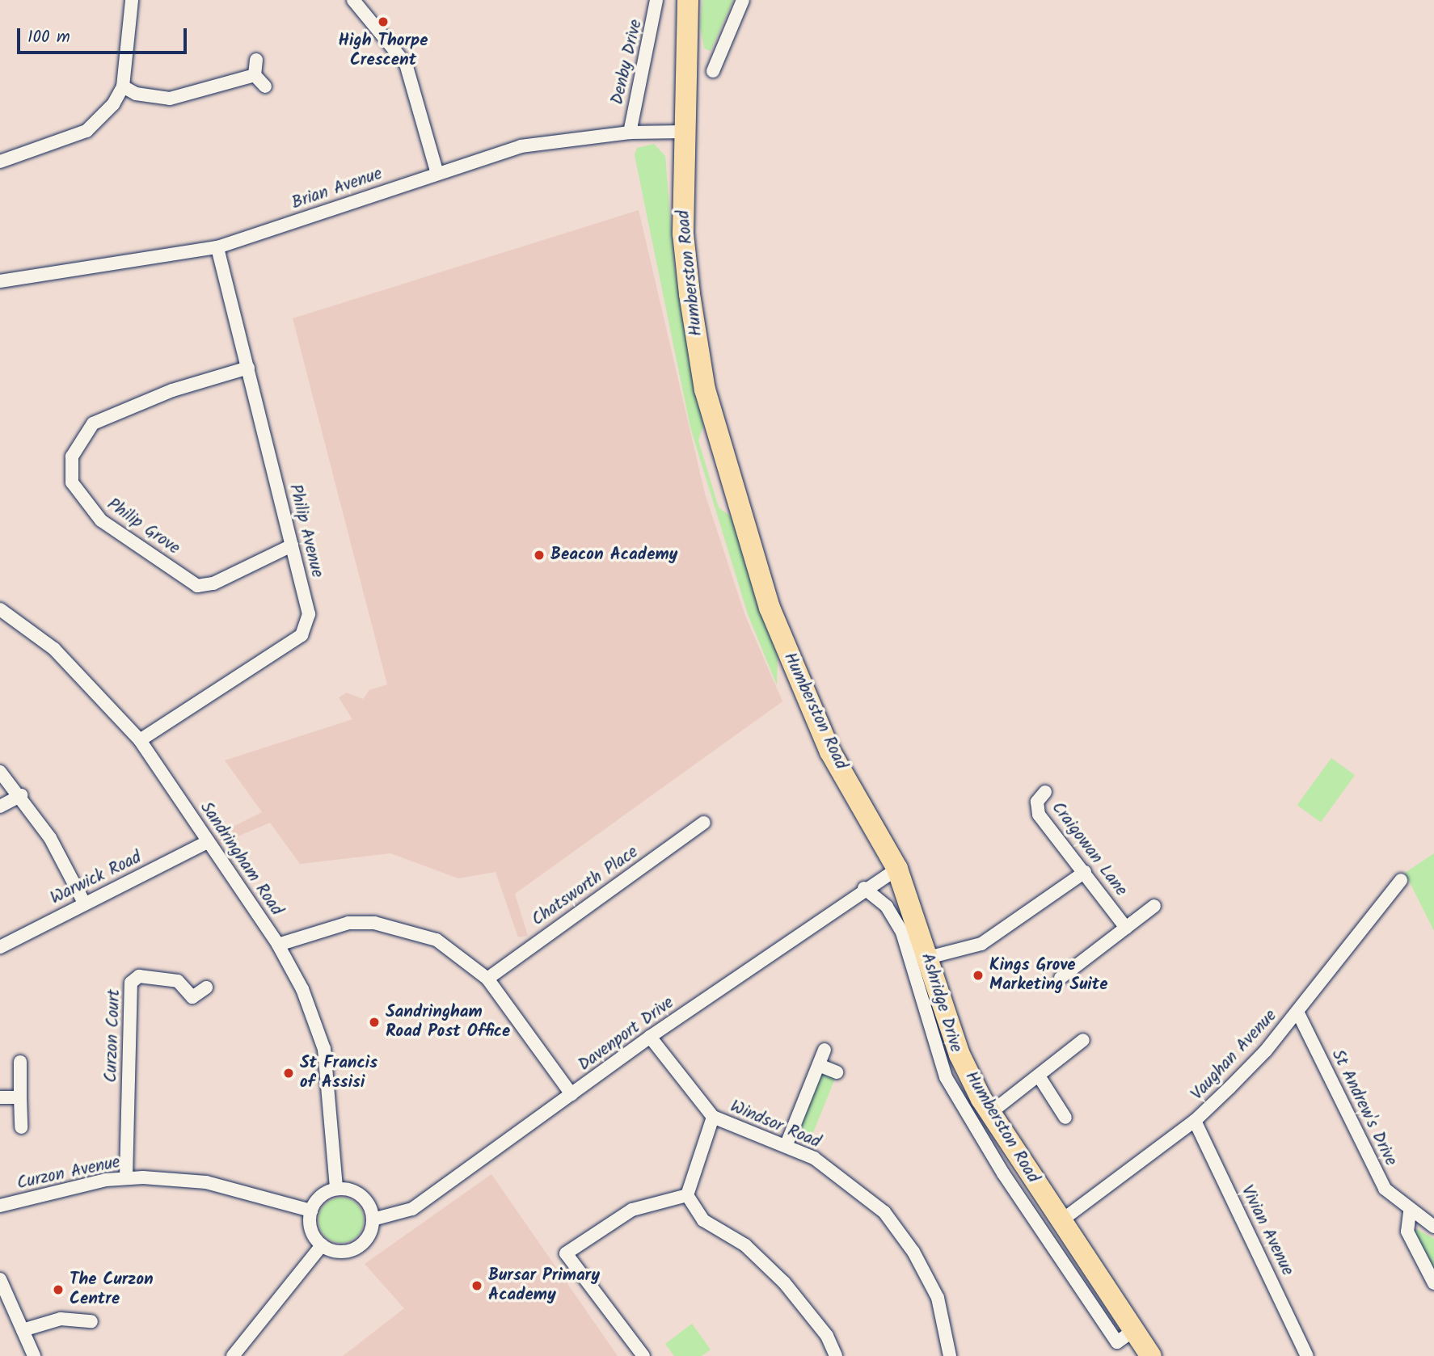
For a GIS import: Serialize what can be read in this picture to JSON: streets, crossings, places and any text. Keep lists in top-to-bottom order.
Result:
{
  "streets": {
    "main road": ["Humberston Road"],
    "street": [
      "Denby Drive",
      "Brian Avenue",
      "Philip Grove",
      "Philip Avenue",
      "Craigowan Lane",
      "Sandringham Road",
      "Warwick Road",
      "Chatsworth Place",
      "Ashridge Drive",
      "Davenport Drive",
      "Curzon Court",
      "Vaughan Avenue",
      "St Andrew's Drive",
      "Windsor Road",
      "Curzon Avenue",
      "Vivian Avenue"
    ]
  },
  "crossings": [
    ["Denby Drive", "Brian Avenue"],
    ["Brian Avenue", "Humberston Road"],
    ["Brian Avenue", "Philip Avenue"],
    ["Humberston Road", "Ashridge Drive"],
    ["Humberston Road", "Davenport Drive"],
    ["Humberston Road", "Vaughan Avenue"],
    ["Philip Grove", "Philip Avenue"],
    ["Philip Avenue", "Sandringham Road"],
    ["Sandringham Road", "Warwick Road"],
    ["Sandringham Road", "Davenport Drive"],
    ["Sandringham Road", "Curzon Avenue"],
    ["Ashridge Drive", "Davenport Drive"],
    ["Davenport Drive", "Windsor Road"],
    ["Davenport Drive", "Curzon Avenue"],
    ["Curzon Court", "Curzon Avenue"],
    ["Vaughan Avenue", "St Andrew's Drive"],
    ["Vaughan Avenue", "Vivian Avenue"]
  ],
  "places": [
    "High Thorpe Crescent",
    "Beacon Academy",
    "Kings Grove Marketing Suite",
    "Sandringham Road Post Office",
    "St Francis of Assisi",
    "Bursar Primary Academy",
    "The Curzon Centre"
  ],
  "scale_bar": "100 m"
}
